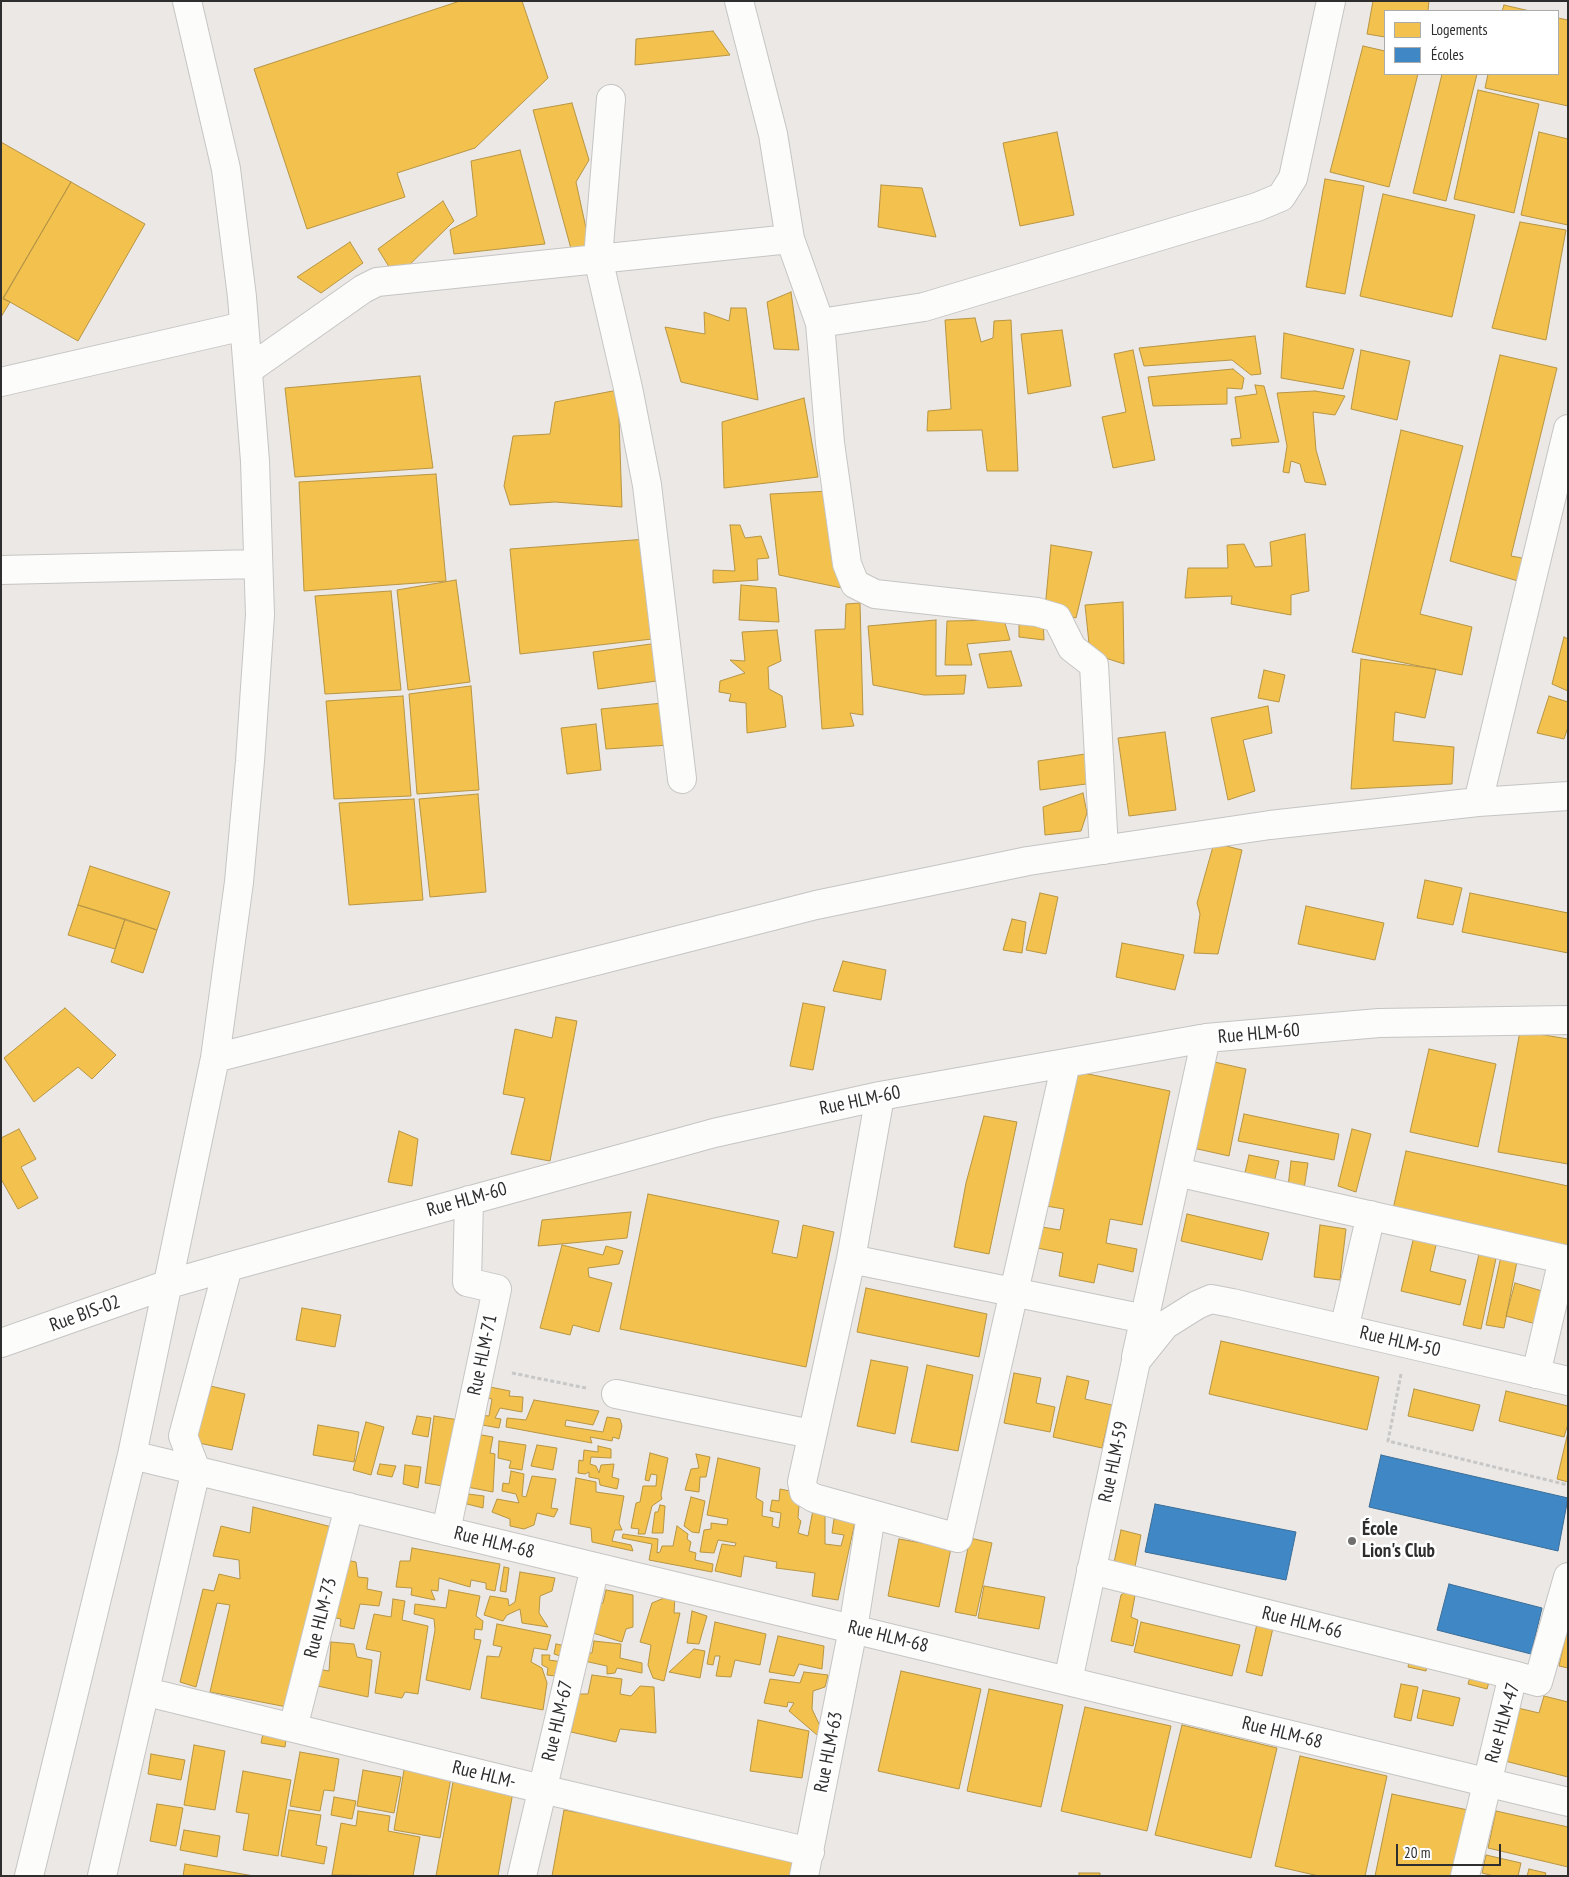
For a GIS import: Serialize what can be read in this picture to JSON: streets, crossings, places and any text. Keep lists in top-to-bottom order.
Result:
{
  "streets": {
    "street": [
      "Rue HLM-60",
      "Rue BIS-02",
      "Rue HLM-50",
      "Rue HLM-71",
      "Rue HLM-59",
      "Rue HLM-68",
      "Rue HLM-73",
      "Rue HLM-66",
      "Rue HLM-67",
      "Rue HLM-47",
      "Rue HLM-63",
      "Rue HLM-"
    ]
  },
  "crossings": [
    ["Rue HLM-60", "Rue BIS-02"],
    ["Rue HLM-60", "Rue HLM-71"],
    ["Rue HLM-50", "Rue HLM-59"],
    ["Rue HLM-71", "Rue HLM-68"],
    ["Rue HLM-59", "Rue HLM-68"],
    ["Rue HLM-59", "Rue HLM-66"],
    ["Rue HLM-68", "Rue HLM-73"],
    ["Rue HLM-68", "Rue HLM-67"],
    ["Rue HLM-68", "Rue HLM-47"],
    ["Rue HLM-68", "Rue HLM-63"],
    ["Rue HLM-73", "Rue HLM-"],
    ["Rue HLM-66", "Rue HLM-47"],
    ["Rue HLM-67", "Rue HLM-"],
    ["Rue HLM-63", "Rue HLM-"]
  ],
  "places": ["École Lion's Club"],
  "legend": ["Logements", "Écoles"],
  "scale_bar": "20 m"
}
